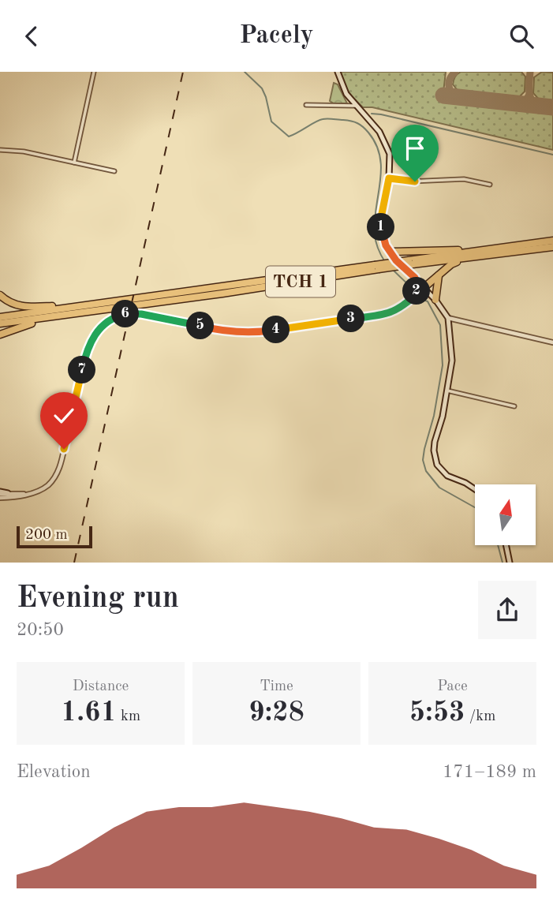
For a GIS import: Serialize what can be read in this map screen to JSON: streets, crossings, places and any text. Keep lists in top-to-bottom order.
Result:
{
  "streets": {
    "highway": ["TCH 1"]
  },
  "scale_bar": "200 m",
  "north": "top",
  "page": {
    "header": "Pacely",
    "pins": [
      "1",
      "2",
      "6",
      "3",
      "5",
      "4",
      "7"
    ],
    "scale": "200 m",
    "heading": ["Evening run", "20:50"],
    "stats": [
      ["Distance", "1.61 km"],
      ["Time", "9:28"],
      ["Pace", "5:53 /km"]
    ],
    "chart": ["Elevation", "171–189 m"]
  }
}
